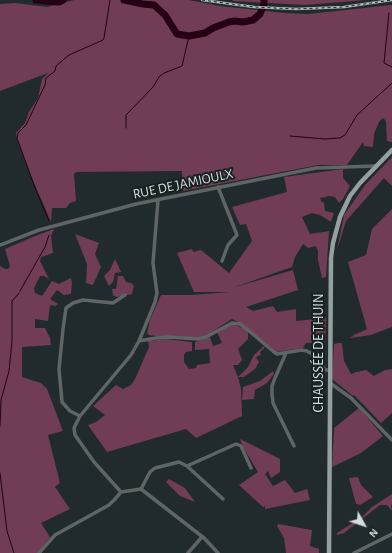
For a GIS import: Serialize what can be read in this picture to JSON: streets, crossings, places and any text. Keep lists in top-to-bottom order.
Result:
{
  "streets": {
    "main road": ["CHAUSSÉE DE THUIN"],
    "street": ["RUE DE JAMIOULX"]
  },
  "crossings": [
    ["RUE DE JAMIOULX", "CHAUSSÉE DE THUIN"]
  ],
  "north": "bottom right"
}
